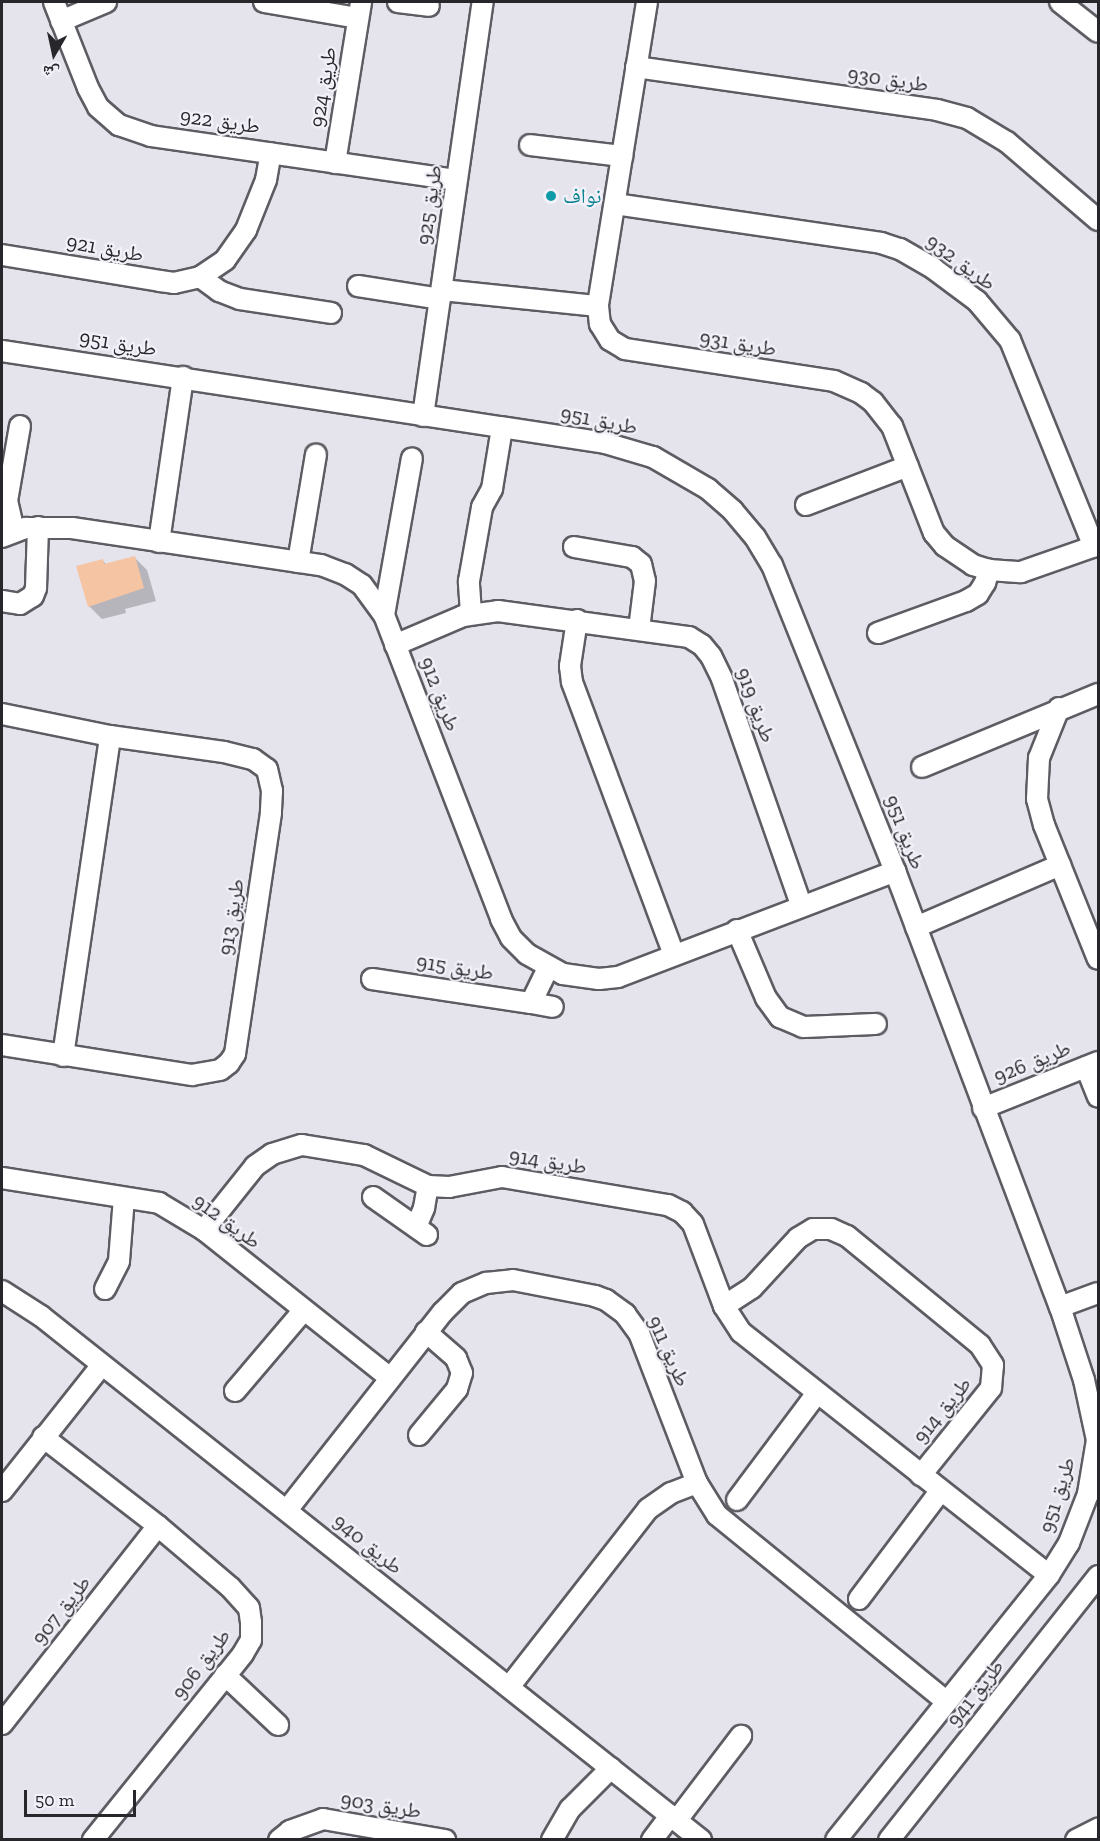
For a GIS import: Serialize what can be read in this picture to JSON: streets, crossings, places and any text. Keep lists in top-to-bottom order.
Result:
{
  "streets": {
    "street": [
      "طريق 930",
      "طريق 924",
      "طريق 922",
      "طريق 925",
      "طريق 921",
      "طريق 932",
      "طريق 951",
      "طريق 931",
      "طريق 912",
      "طريق 919",
      "طريق 913",
      "طريق 915",
      "طريق 926",
      "طريق 914",
      "طريق 911",
      "طريق 940",
      "طريق 907",
      "طريق 906",
      "طريق 941",
      "طريق 903"
    ]
  },
  "crossings": [
    ["طريق 930", "طريق 931"],
    ["طريق 924", "طريق 922"],
    ["طريق 922", "طريق 925"],
    ["طريق 922", "طريق 921"],
    ["طريق 925", "طريق 951"],
    ["طريق 932", "طريق 931"],
    ["طريق 951", "طريق 912"],
    ["طريق 951", "طريق 926"],
    ["طريق 951", "طريق 914"],
    ["طريق 951", "طريق 911"],
    ["طريق 912", "طريق 919"],
    ["طريق 912", "طريق 914"],
    ["طريق 912", "طريق 911"],
    ["طريق 911", "طريق 940"],
    ["طريق 907", "طريق 906"]
  ],
  "places": ["نواف"],
  "scale_bar": "50 m",
  "north": "bottom"
}
